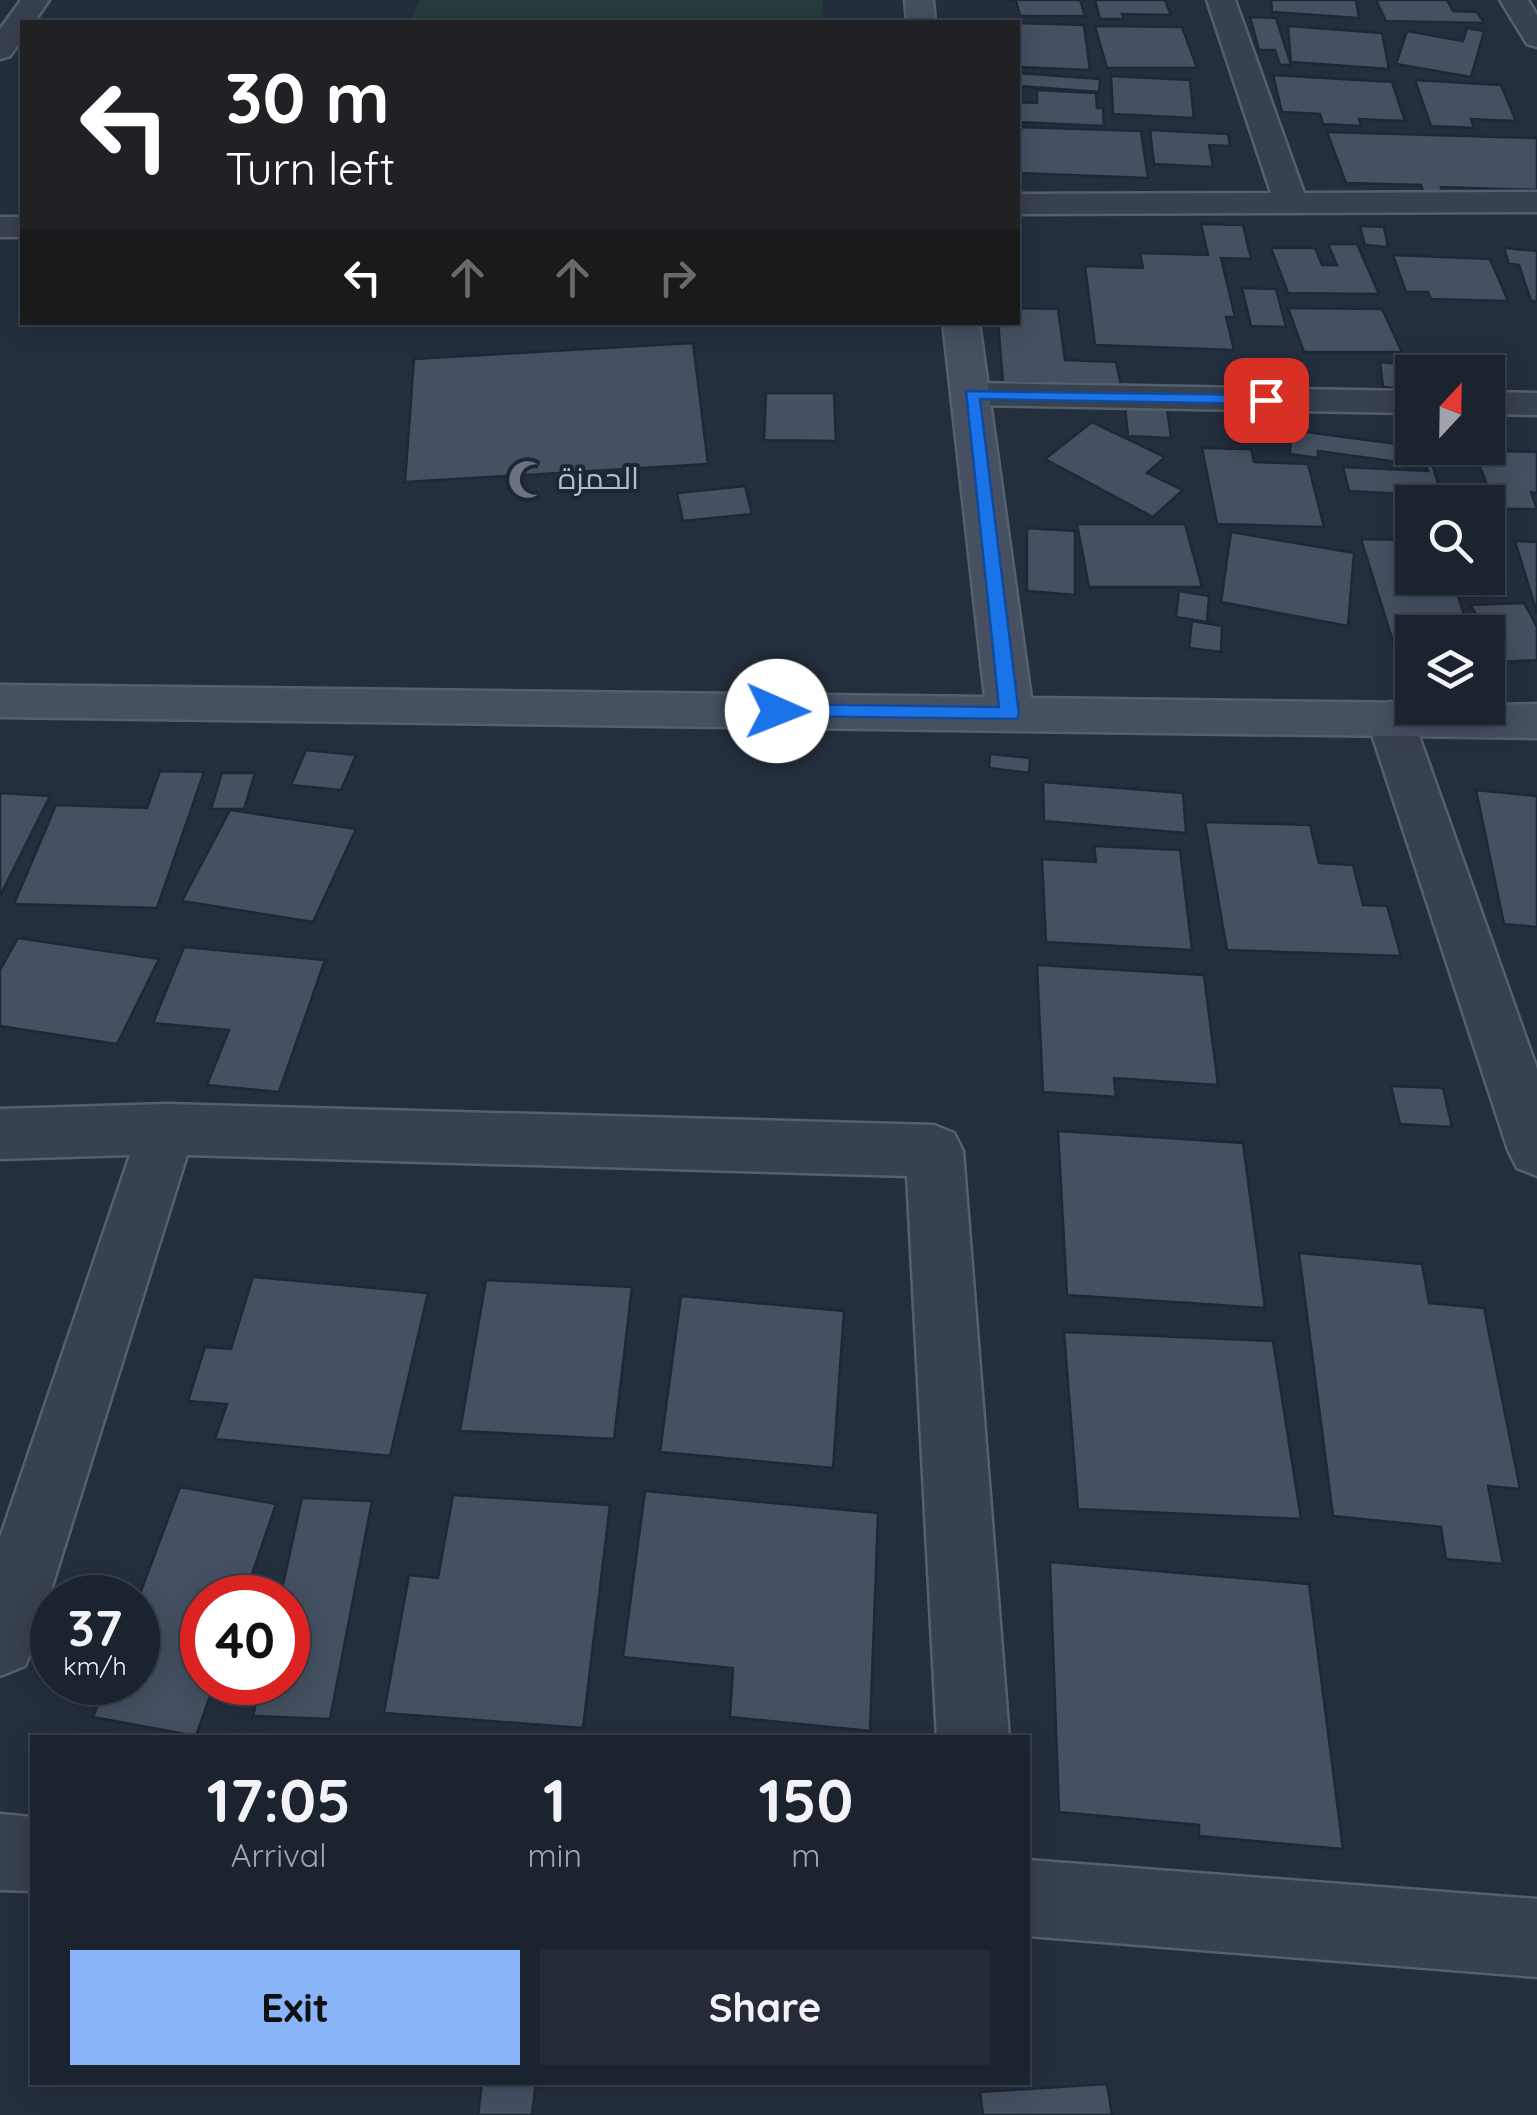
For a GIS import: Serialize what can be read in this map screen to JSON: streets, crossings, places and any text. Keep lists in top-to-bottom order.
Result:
{
  "places": {
    "mosque": ["الحمزة"]
  },
  "north": "top",
  "page": {
    "turn": ["30 m", "Turn left"],
    "speed": "37 km/h",
    "limit": "40",
    "eta": [
      "17:05",
      "Arrival",
      "1",
      "min",
      "150",
      "m"
    ],
    "buttons": ["Exit", "Share"]
  }
}
